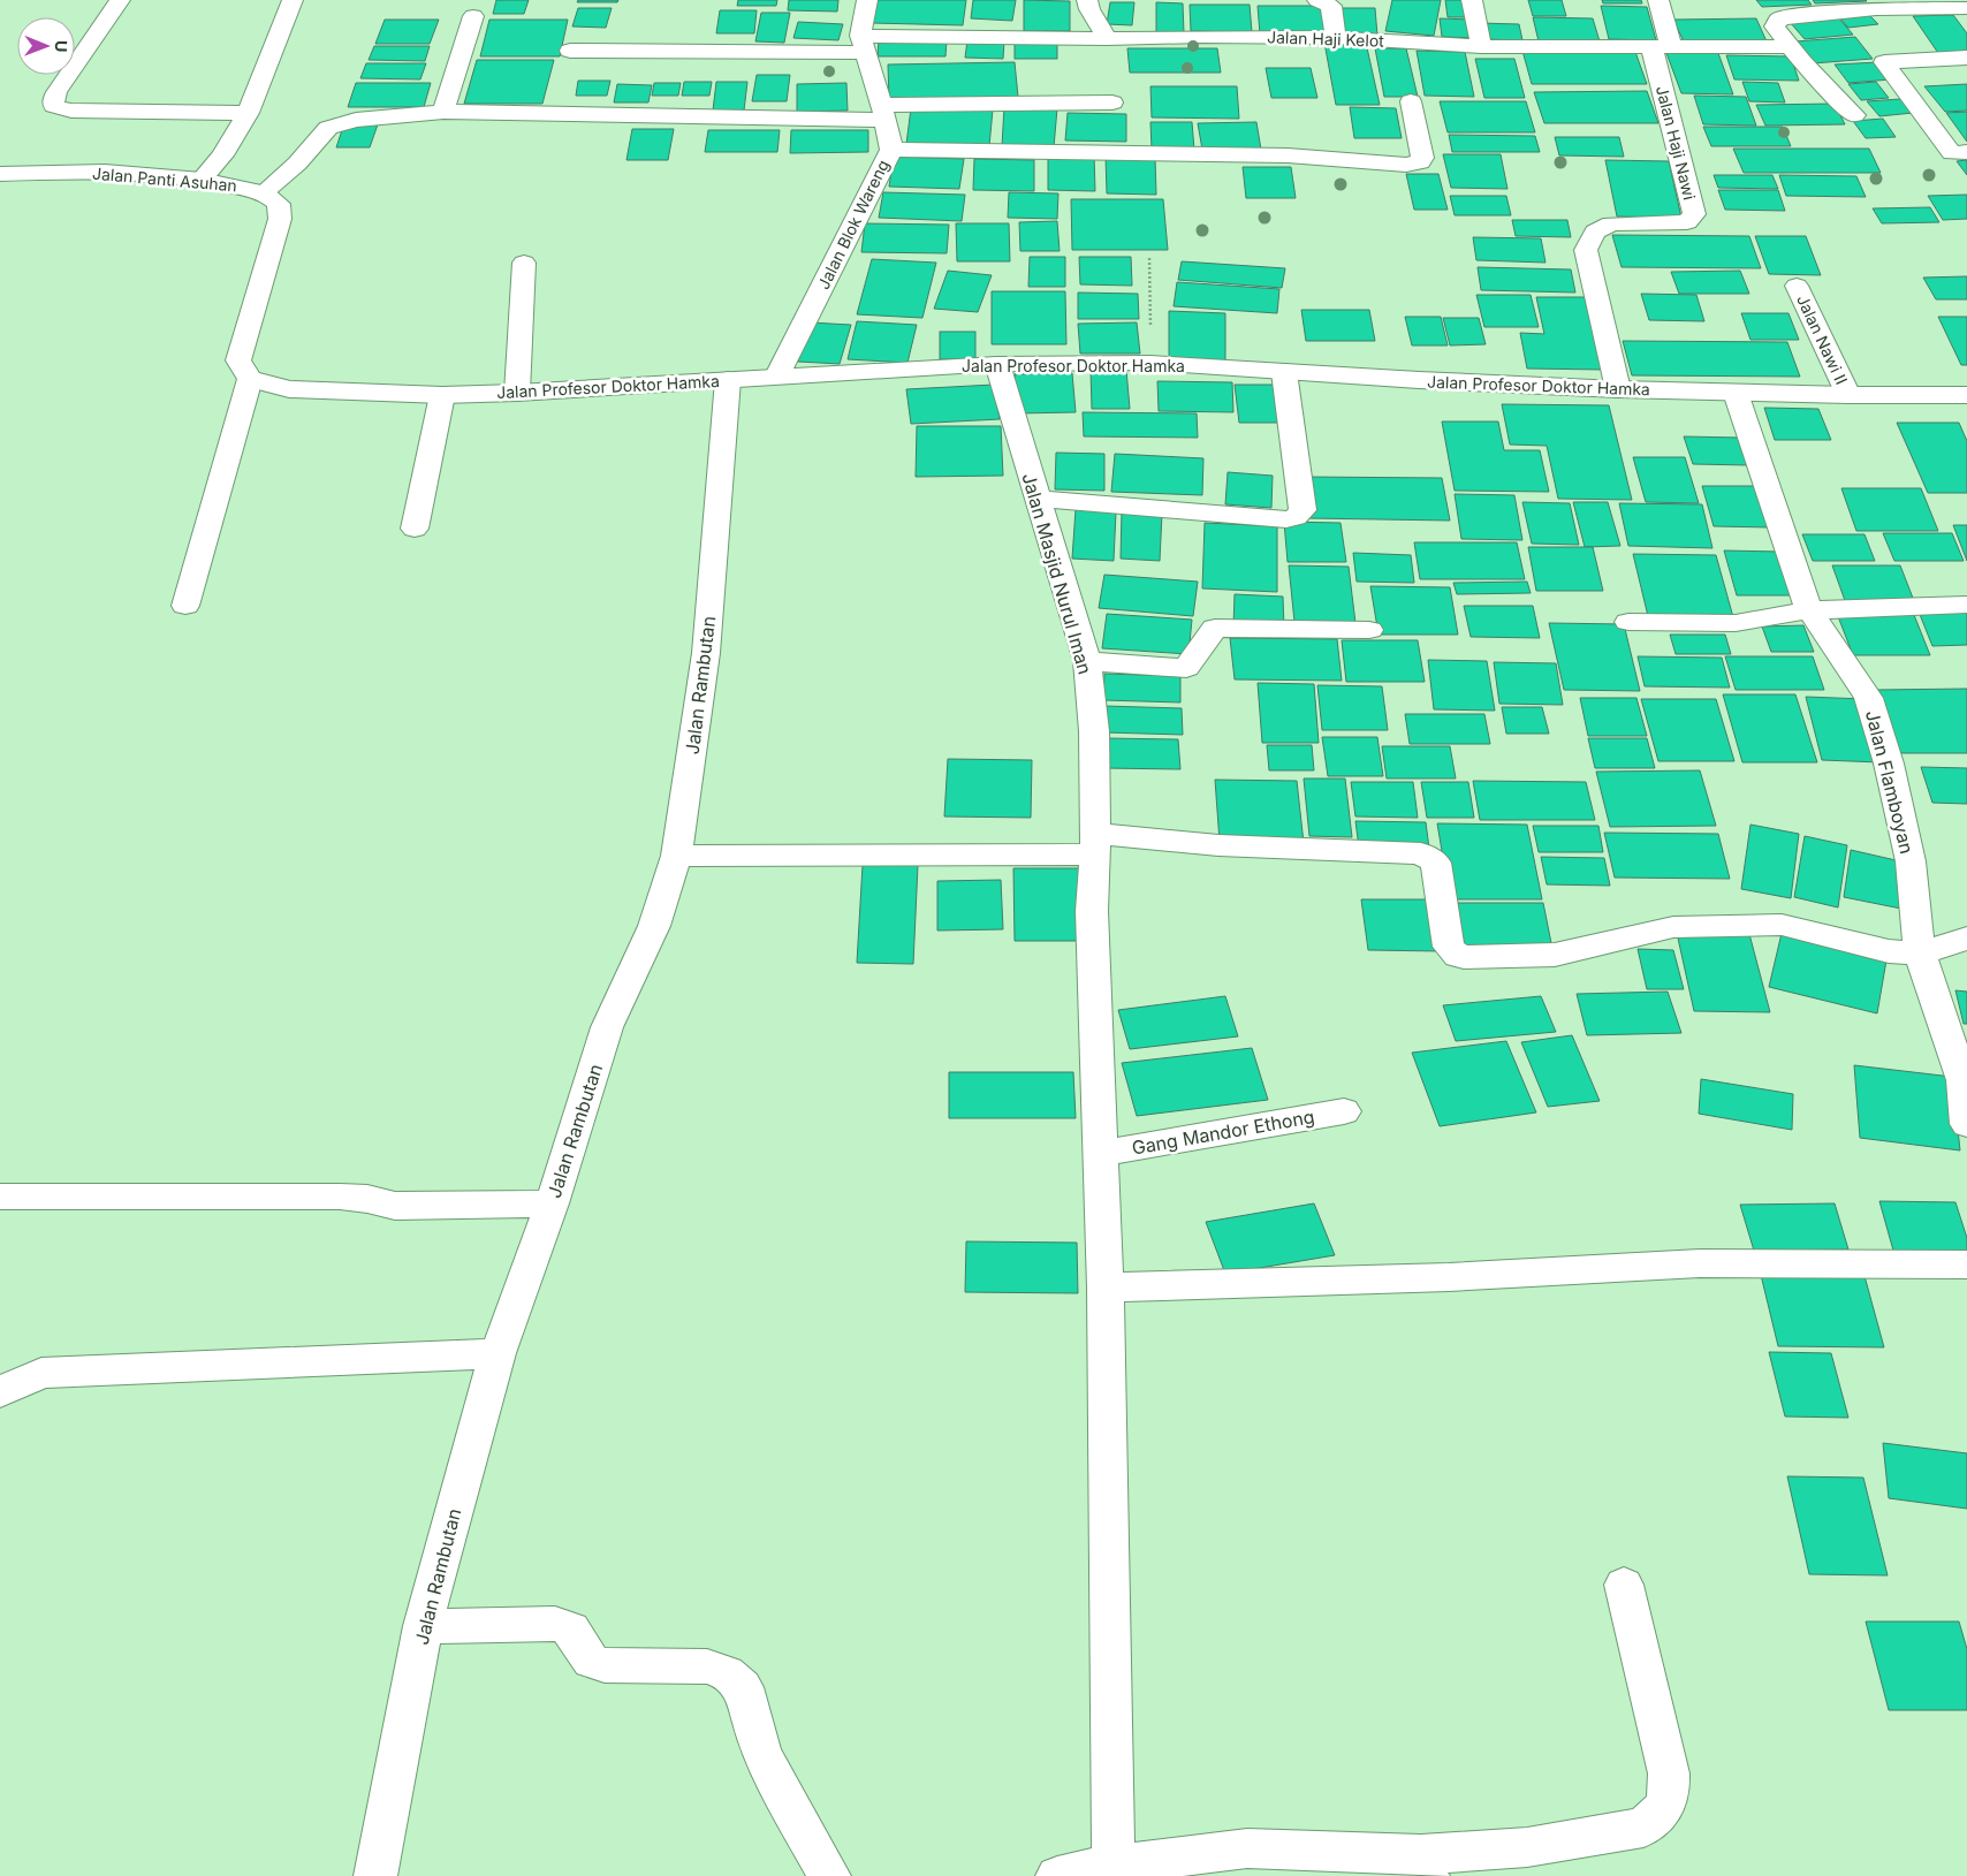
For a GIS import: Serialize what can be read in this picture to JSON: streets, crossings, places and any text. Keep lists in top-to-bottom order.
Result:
{
  "streets": {
    "street": [
      "Jalan Haji Kelot",
      "Jalan Haji Nawi",
      "Jalan Panti Asuhan",
      "Jalan Blok Wareng",
      "Jalan Nawi II",
      "Jalan Profesor Doktor Hamka",
      "Jalan Masjid Nurul Iman",
      "Jalan Rambutan",
      "Jalan Flamboyan",
      "Gang Mandor Ethong"
    ]
  },
  "crossings": [
    ["Jalan Haji Kelot", "Jalan Haji Nawi"],
    ["Jalan Haji Kelot", "Jalan Blok Wareng"],
    ["Jalan Haji Nawi", "Jalan Profesor Doktor Hamka"],
    ["Jalan Panti Asuhan", "Jalan Profesor Doktor Hamka"],
    ["Jalan Blok Wareng", "Jalan Profesor Doktor Hamka"],
    ["Jalan Nawi II", "Jalan Profesor Doktor Hamka"],
    ["Jalan Profesor Doktor Hamka", "Jalan Masjid Nurul Iman"],
    ["Jalan Profesor Doktor Hamka", "Jalan Rambutan"],
    ["Jalan Profesor Doktor Hamka", "Jalan Flamboyan"],
    ["Jalan Masjid Nurul Iman", "Gang Mandor Ethong"]
  ],
  "north": "right"
}
